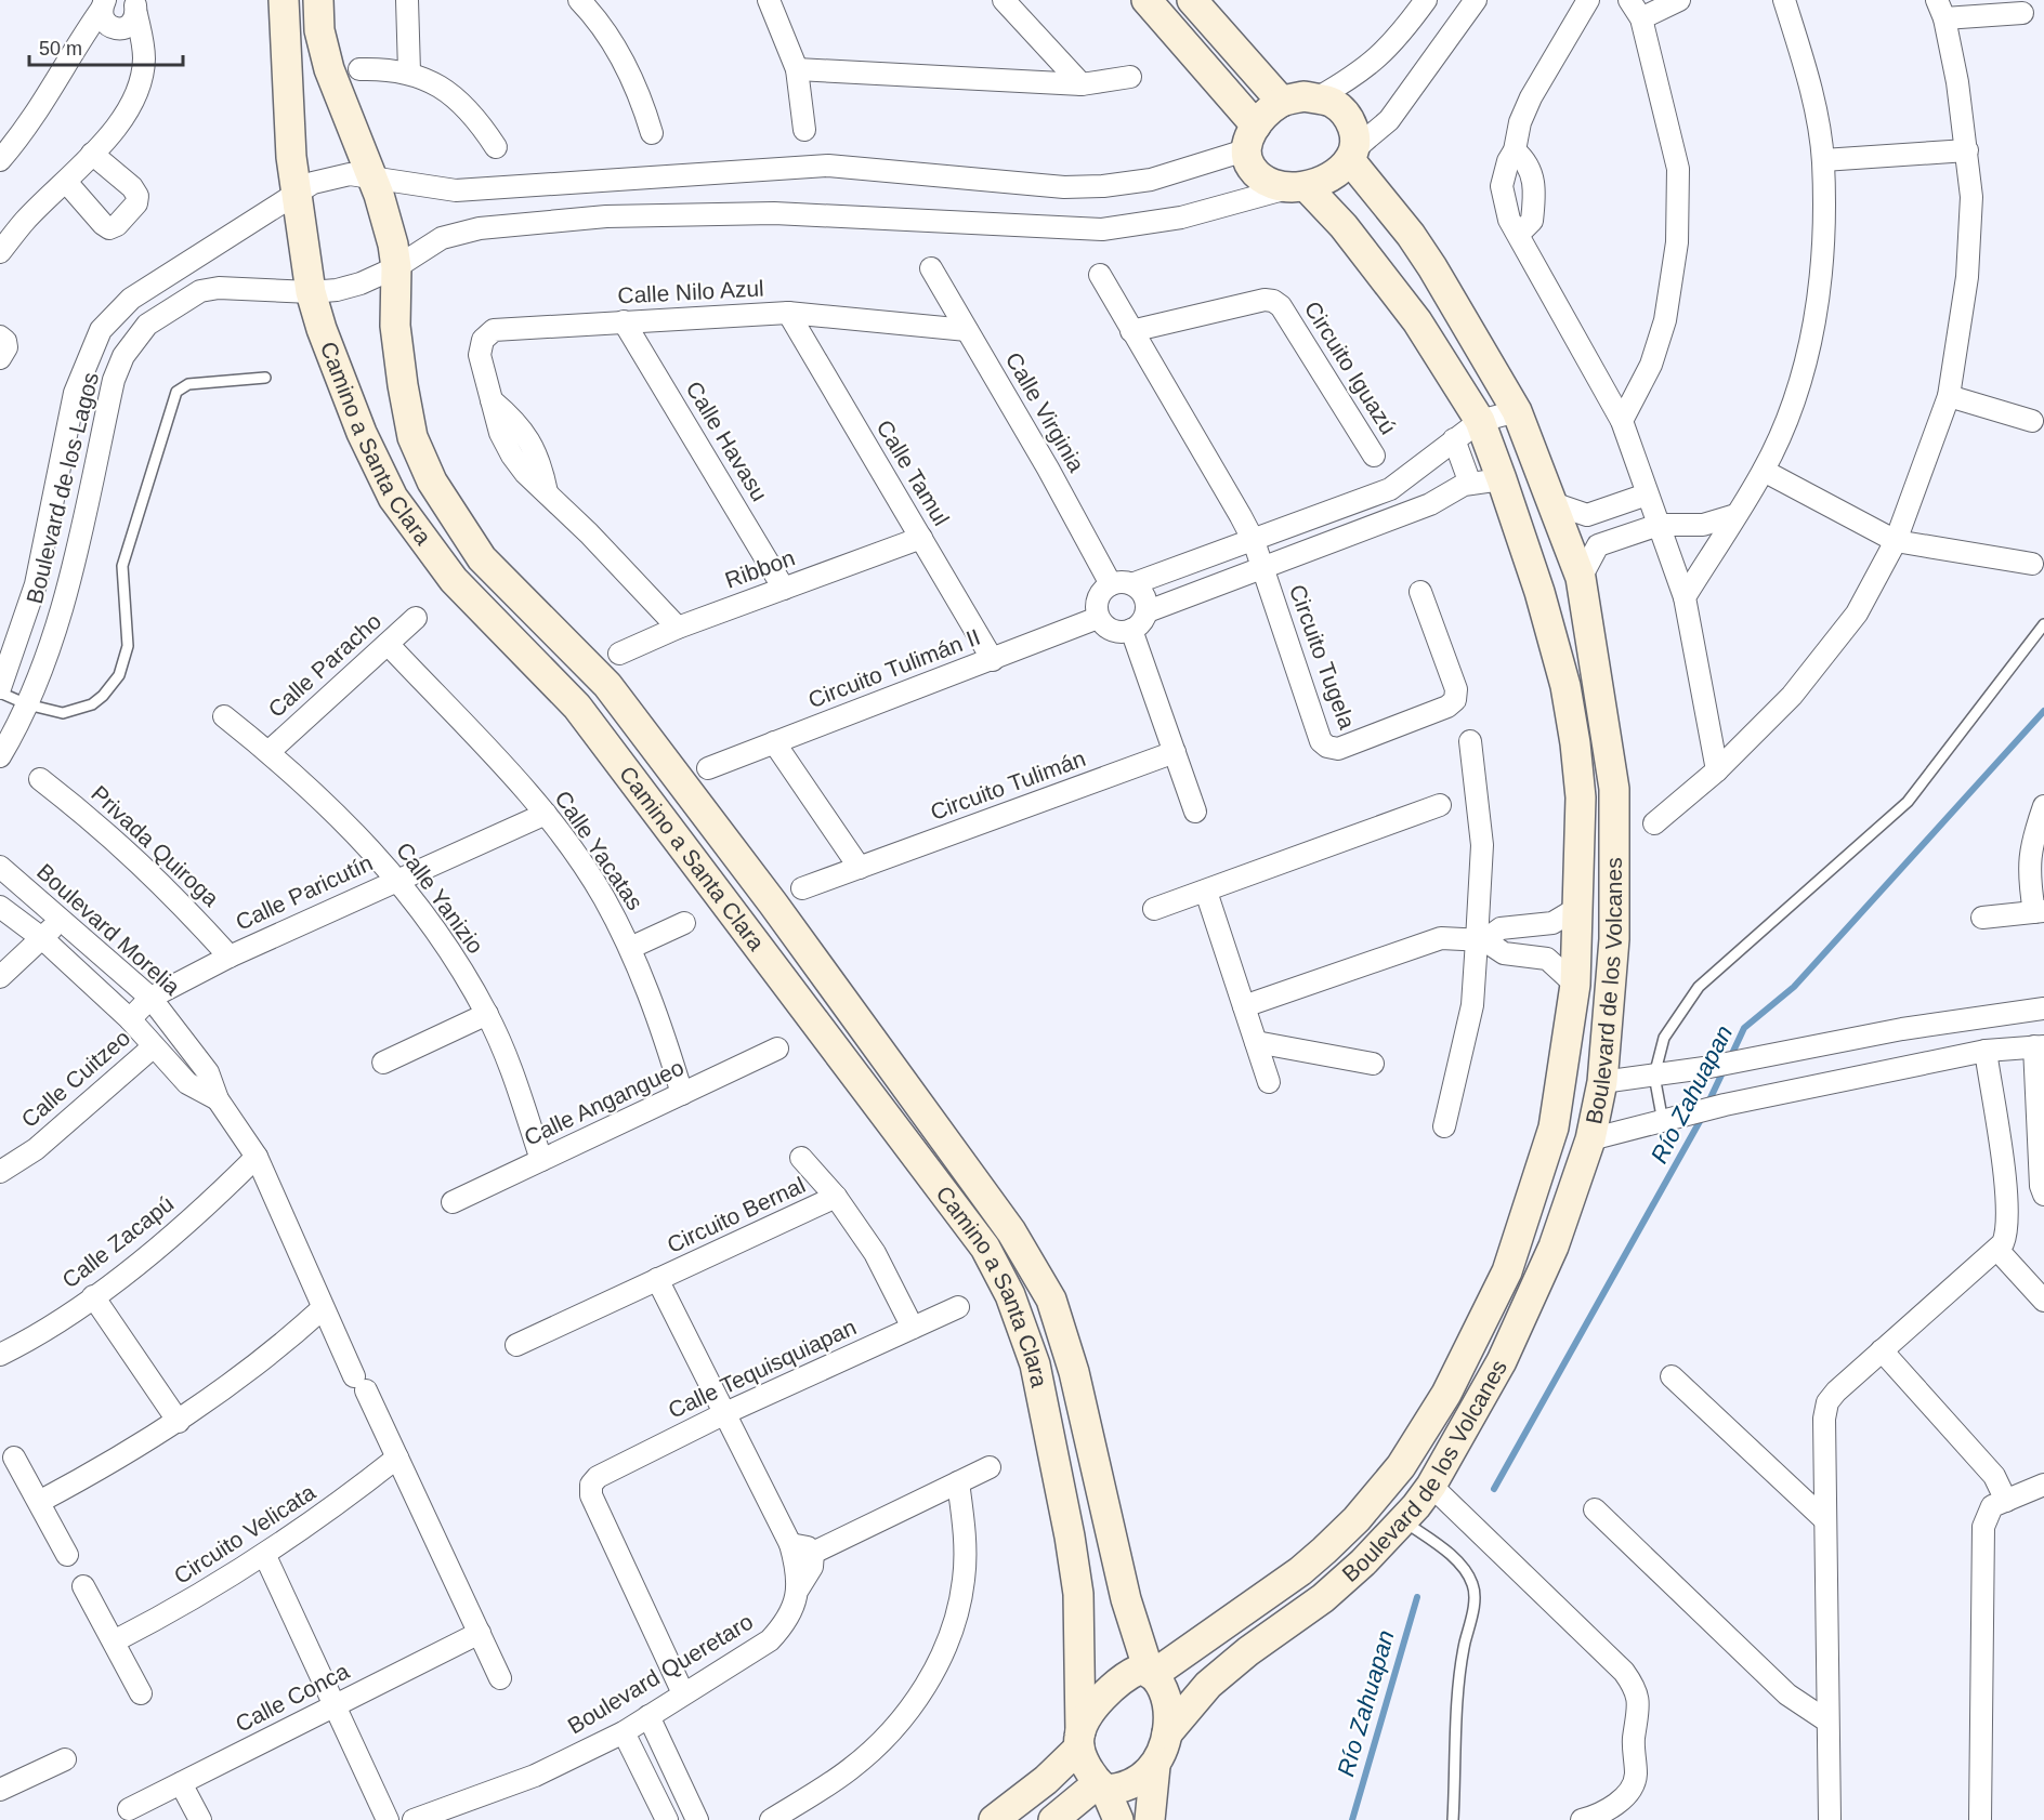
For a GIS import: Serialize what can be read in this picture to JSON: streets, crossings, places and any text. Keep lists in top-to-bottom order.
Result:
{
  "streets": {
    "street": [
      "Calle Nilo Azul",
      "Circuito Iguazú",
      "Calle Virginia",
      "Calle Havasu",
      "Camino a Santa Clara",
      "Calle Tamul",
      "Boulevard de los Lagos",
      "Ribbon",
      "Circuito Tugela",
      "Calle Paracho",
      "Circuito Tulimán II",
      "Circuito Tulimán",
      "Privada Quiroga",
      "Calle Yacatas",
      "Calle Paricutín",
      "Calle Yanizio",
      "Boulevard Morelia",
      "Boulevard de los Volcanes",
      "Calle Cuitzeo",
      "Calle Angangueo",
      "Circuito Bernal",
      "Calle Zacapú",
      "Calle Tequisquiapan",
      "Circuito Velicata",
      "Boulevard Queretaro",
      "Calle Conca"
    ]
  },
  "crossings": [
    ["Calle Nilo Azul", "Calle Virginia"],
    ["Calle Nilo Azul", "Calle Havasu"],
    ["Calle Nilo Azul", "Calle Tamul"],
    ["Calle Nilo Azul", "Ribbon"],
    ["Calle Virginia", "Circuito Tulimán II"],
    ["Calle Havasu", "Ribbon"],
    ["Camino a Santa Clara", "Boulevard de los Lagos"],
    ["Camino a Santa Clara", "Boulevard de los Volcanes"],
    ["Calle Tamul", "Ribbon"],
    ["Calle Tamul", "Circuito Tulimán II"],
    ["Boulevard de los Lagos", "Boulevard de los Volcanes"],
    ["Calle Paracho", "Calle Yacatas"],
    ["Calle Paracho", "Calle Yanizio"],
    ["Privada Quiroga", "Calle Paricutín"],
    ["Calle Yacatas", "Calle Paricutín"],
    ["Calle Yacatas", "Calle Angangueo"],
    ["Calle Paricutín", "Calle Yanizio"],
    ["Calle Paricutín", "Boulevard Morelia"],
    ["Calle Yanizio", "Calle Angangueo"],
    ["Boulevard Morelia", "Calle Cuitzeo"],
    ["Boulevard Morelia", "Calle Zacapú"],
    ["Boulevard Morelia", "Circuito Velicata"],
    ["Circuito Bernal", "Calle Tequisquiapan"],
    ["Calle Tequisquiapan", "Boulevard Queretaro"]
  ],
  "water": ["Río Zahuapan"],
  "scale_bar": "50 m"
}
